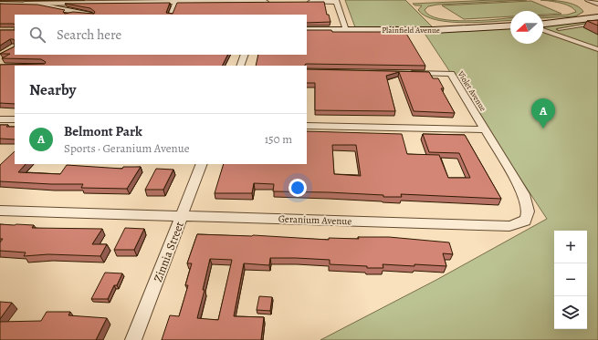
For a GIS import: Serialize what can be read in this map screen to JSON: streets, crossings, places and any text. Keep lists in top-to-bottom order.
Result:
{
  "streets": {
    "main road": ["Plainfield Avenue"],
    "street": ["Violet Avenue", "Geranium Avenue", "Zinnia Street"]
  },
  "crossings": [
    ["Violet Avenue", "Geranium Avenue"],
    ["Geranium Avenue", "Zinnia Street"]
  ],
  "north": "left",
  "page": {
    "search": "Search here",
    "heading": "Nearby",
    "pins": "A",
    "list": [
      {
        "mark": "A",
        "name": "Belmont Park",
        "note": "Sports · Geranium Avenue",
        "value": "150 m"
      }
    ],
    "map_buttons": ["+", "−"]
  }
}
